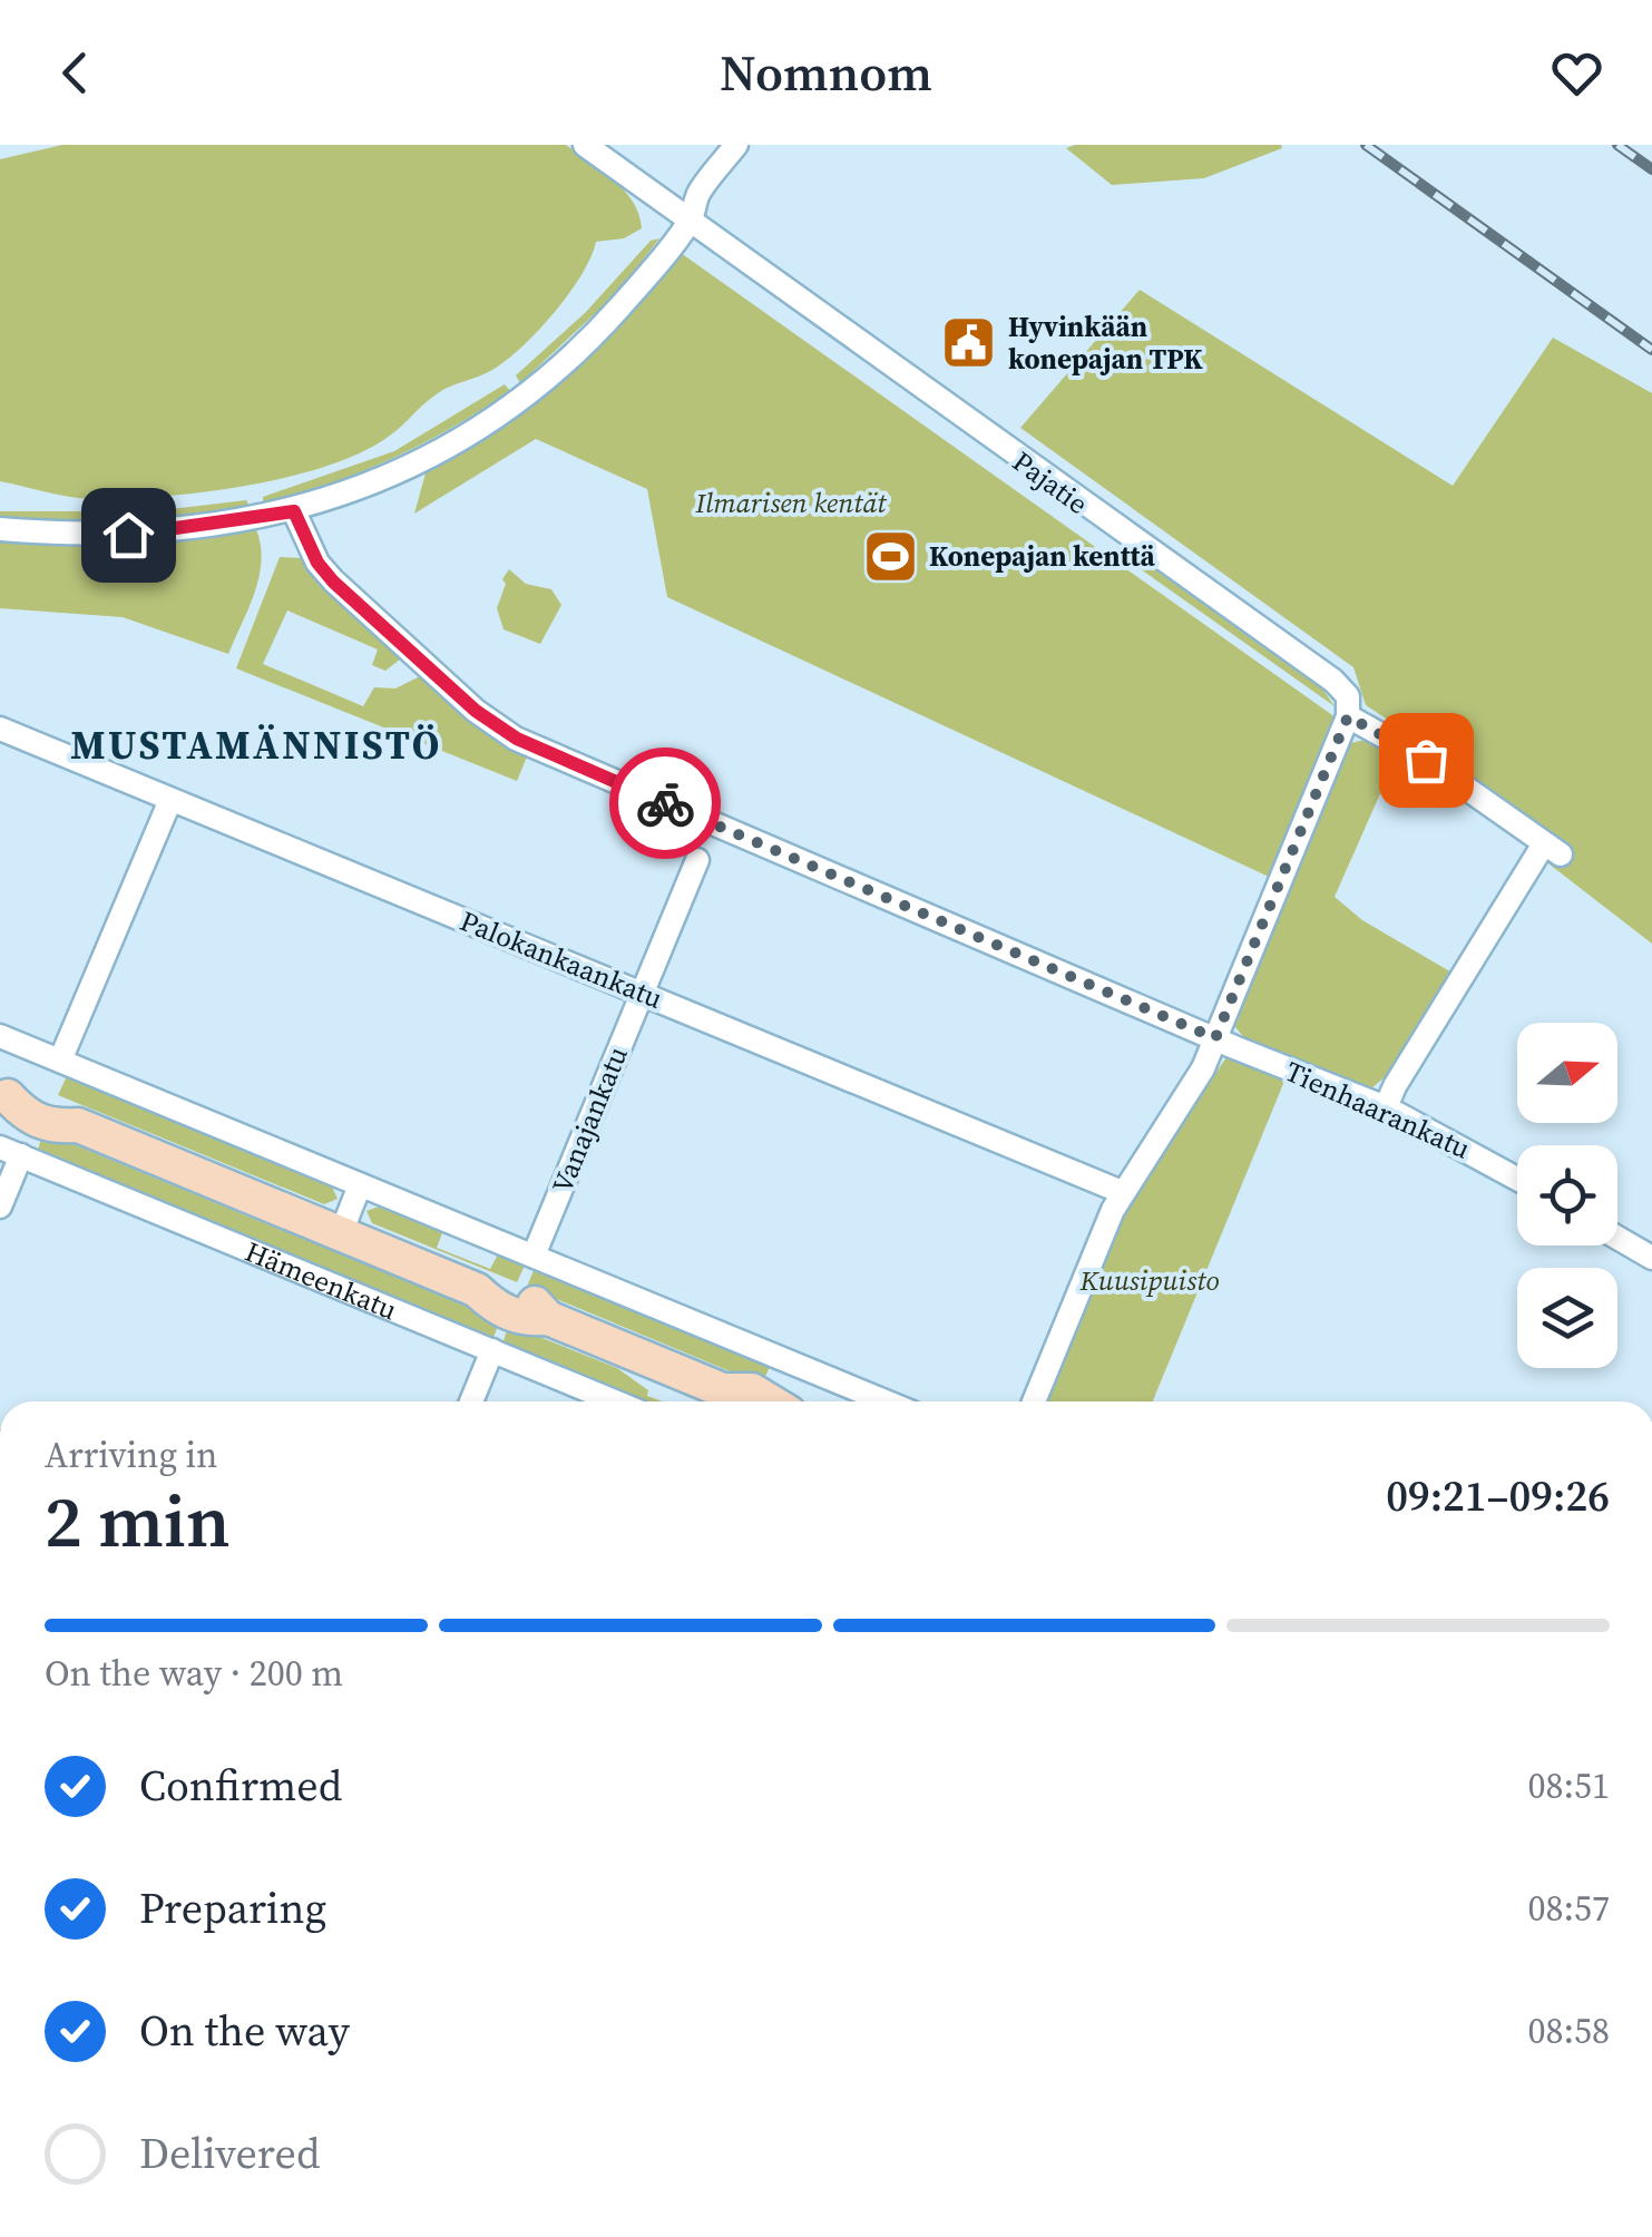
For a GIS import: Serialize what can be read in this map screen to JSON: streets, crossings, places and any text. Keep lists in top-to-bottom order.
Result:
{
  "streets": {
    "main road": ["Hämeenkatu"],
    "street": [
      "Pajatie",
      "Palokankaankatu",
      "Tienhaarankatu",
      "Vanajankatu"
    ]
  },
  "crossings": [
    ["Pajatie", "Tienhaarankatu"],
    ["Palokankaankatu", "Vanajankatu"]
  ],
  "districts": ["MUSTAMÄNNISTÖ"],
  "parks": ["Ilmarisen kentät", "Kuusipuisto"],
  "places": {
    "public building": ["Hyvinkään konepajan TPK"],
    "sports": ["Konepajan kenttä"]
  },
  "north": "right",
  "page": {
    "header": "Nomnom",
    "heading": ["2 min", "Arriving in", "09:21–09:26"],
    "bar": "On the way · 200 m",
    "list": [
      ["Confirmed", "08:51"],
      ["Preparing", "08:57"],
      ["On the way", "08:58"],
      "Delivered"
    ]
  }
}
